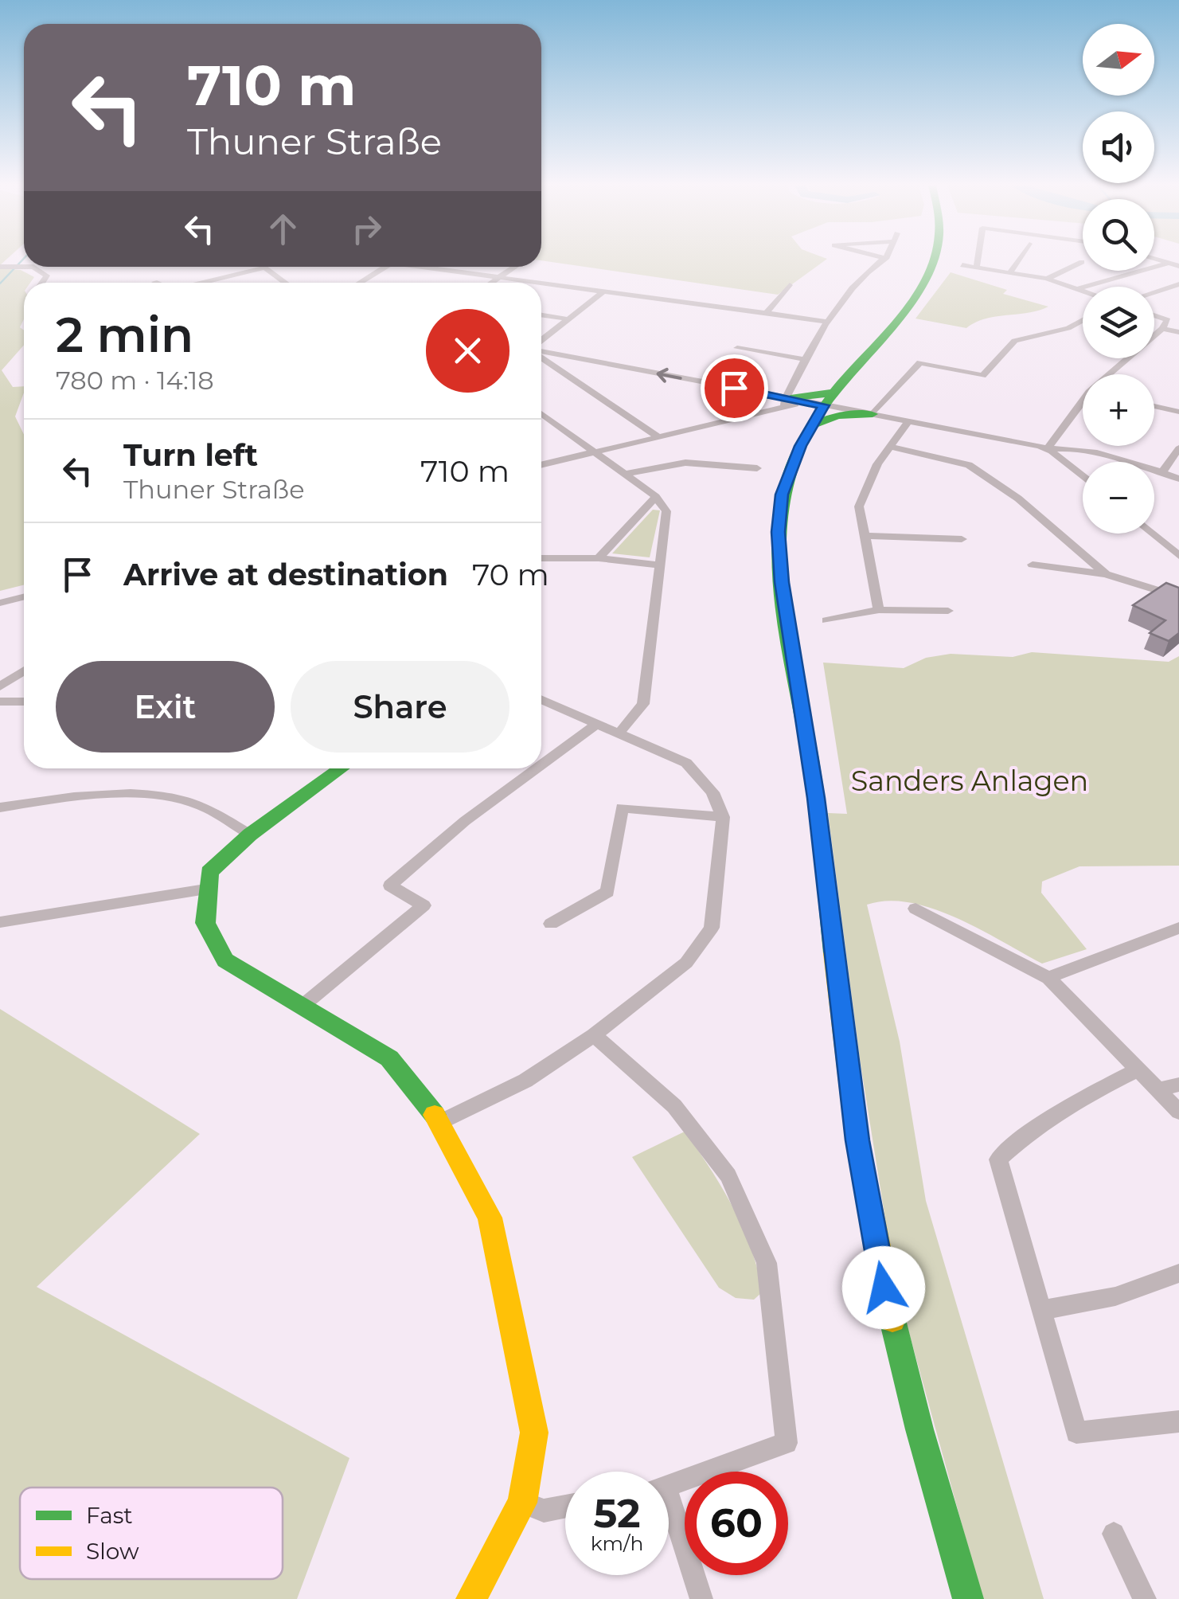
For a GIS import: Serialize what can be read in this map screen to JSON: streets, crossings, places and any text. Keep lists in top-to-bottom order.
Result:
{
  "parks": ["Sanders Anlagen"],
  "legend": ["Fast", "Slow"],
  "north": "right",
  "page": {
    "map_buttons": ["+", "−"],
    "turn": ["710 m", "Thuner Straße"],
    "heading": ["2 min", "780 m · 14:18"],
    "list": [
      {
        "name": "Turn left",
        "note": "Thuner Straße",
        "value": "710 m"
      },
      {
        "name": "Arrive at destination",
        "value": "70 m"
      }
    ],
    "buttons": ["Exit", "Share"],
    "speed": "52 km/h",
    "limit": "60"
  }
}
